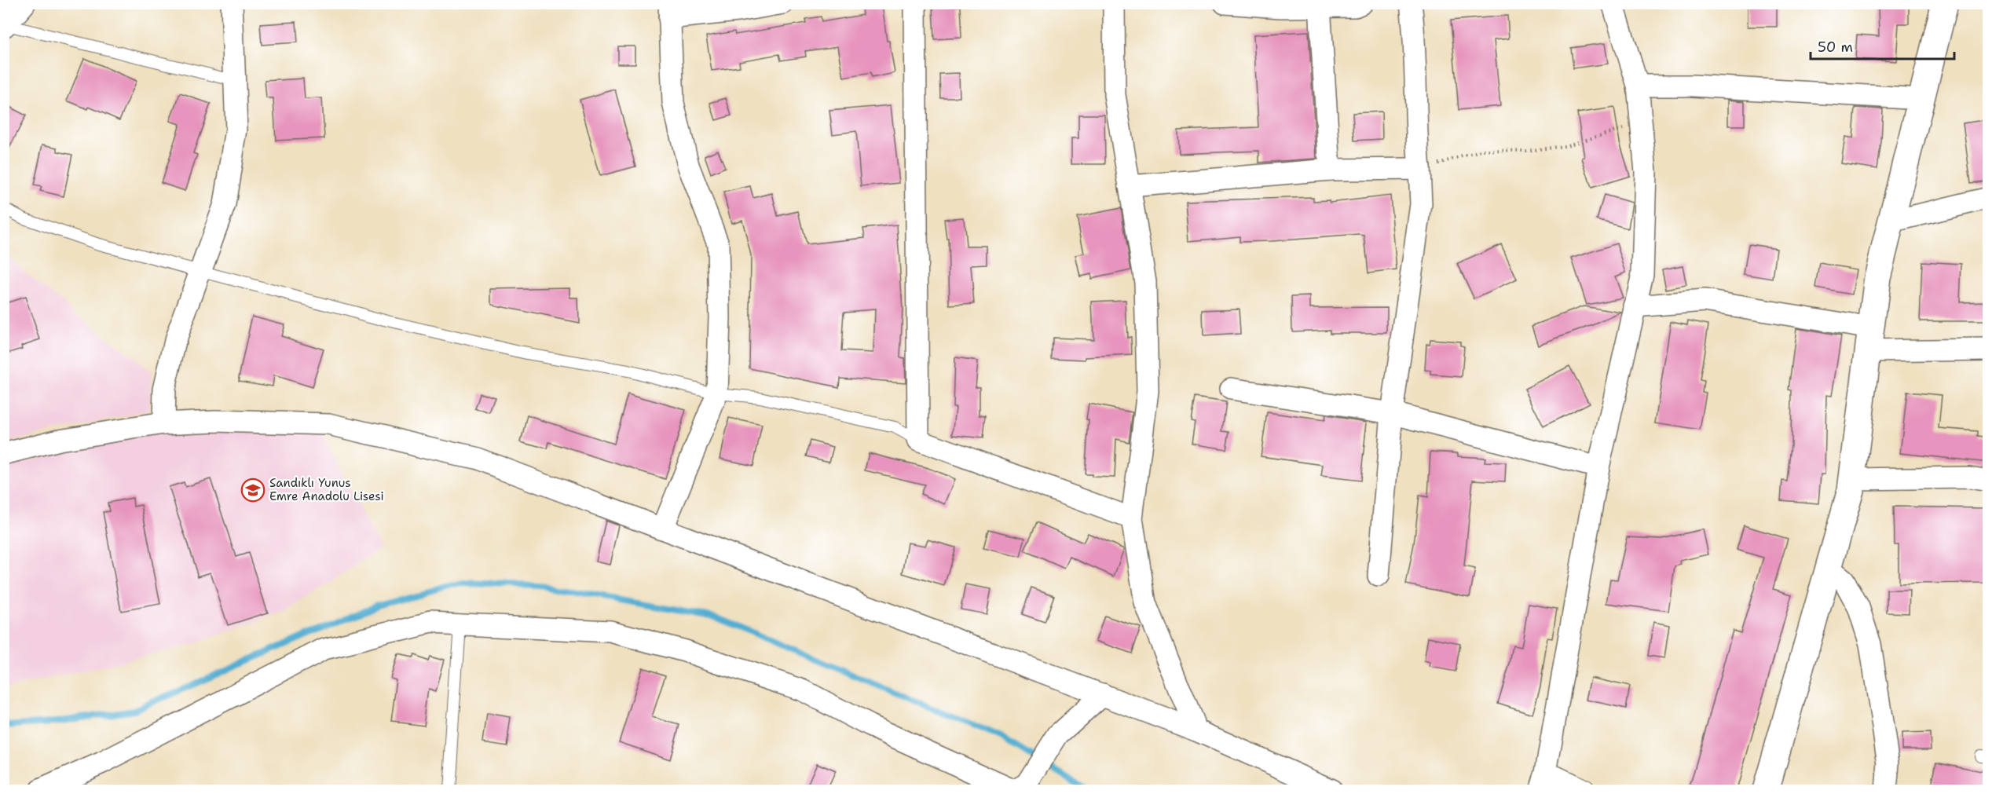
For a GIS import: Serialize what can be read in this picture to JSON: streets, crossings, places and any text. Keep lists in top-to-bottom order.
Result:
{
  "places": {
    "school or university": ["Sandıklı Yunus Emre Anadolu Lisesi"]
  },
  "scale_bar": "50 m"
}
